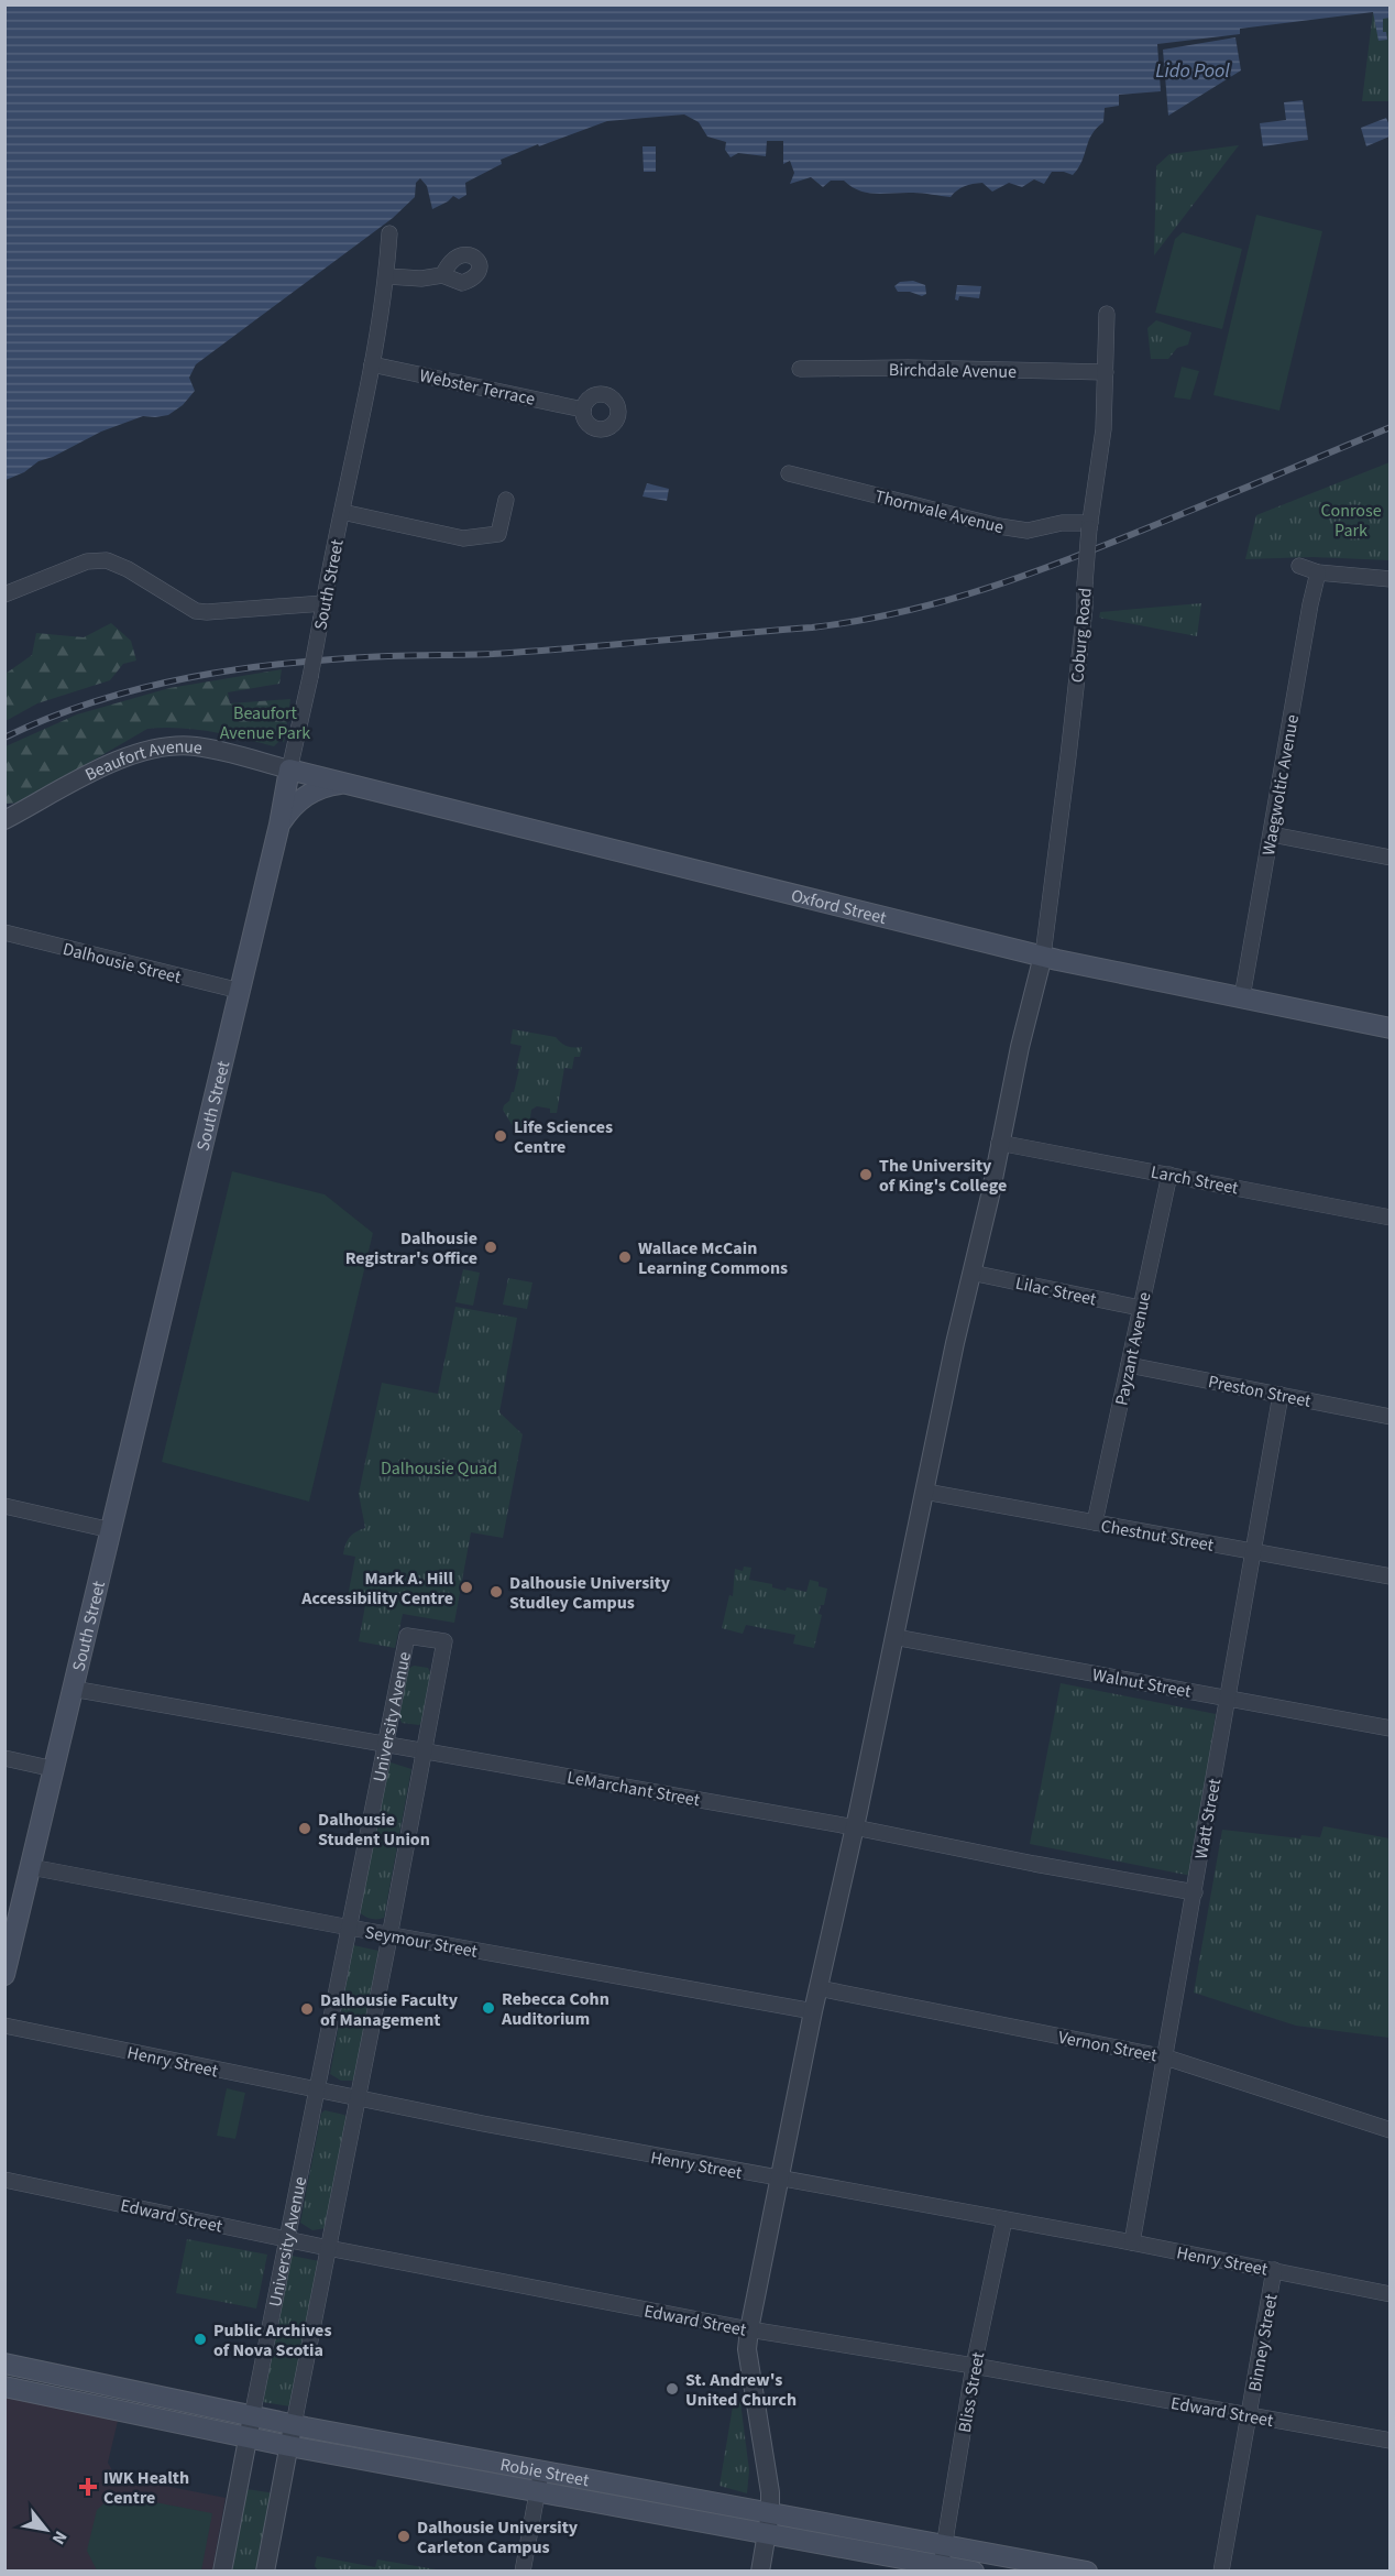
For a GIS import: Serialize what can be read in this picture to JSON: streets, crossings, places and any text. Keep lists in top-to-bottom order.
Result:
{
  "streets": {
    "main road": ["South Street", "Oxford Street", "Robie Street"],
    "street": [
      "Birchdale Avenue",
      "Webster Terrace",
      "Thornvale Avenue",
      "Coburg Road",
      "Beaufort Avenue",
      "Waegwoltic Avenue",
      "Dalhousie Street",
      "Larch Street",
      "Lilac Street",
      "Payzant Avenue",
      "Preston Street",
      "Chestnut Street",
      "Walnut Street",
      "University Avenue",
      "LeMarchant Street",
      "Watt Street",
      "Seymour Street",
      "Vernon Street",
      "Henry Street",
      "Edward Street",
      "Binney Street",
      "Bliss Street"
    ]
  },
  "crossings": [
    ["Birchdale Avenue", "Coburg Road"],
    ["Webster Terrace", "South Street"],
    ["Thornvale Avenue", "Coburg Road"],
    ["South Street", "Beaufort Avenue"],
    ["South Street", "Oxford Street"],
    ["South Street", "Dalhousie Street"],
    ["South Street", "LeMarchant Street"],
    ["South Street", "Seymour Street"],
    ["Coburg Road", "Oxford Street"],
    ["Beaufort Avenue", "Oxford Street"],
    ["Waegwoltic Avenue", "Oxford Street"],
    ["Larch Street", "Payzant Avenue"],
    ["Lilac Street", "Payzant Avenue"],
    ["Payzant Avenue", "Preston Street"],
    ["Payzant Avenue", "Chestnut Street"],
    ["Preston Street", "Watt Street"],
    ["Chestnut Street", "Watt Street"],
    ["Walnut Street", "Watt Street"],
    ["University Avenue", "LeMarchant Street"],
    ["University Avenue", "Seymour Street"],
    ["University Avenue", "Henry Street"],
    ["University Avenue", "Edward Street"],
    ["University Avenue", "Robie Street"],
    ["LeMarchant Street", "Watt Street"],
    ["Watt Street", "Vernon Street"],
    ["Watt Street", "Henry Street"],
    ["Henry Street", "Binney Street"],
    ["Henry Street", "Bliss Street"],
    ["Edward Street", "Binney Street"],
    ["Edward Street", "Bliss Street"],
    ["Bliss Street", "Robie Street"]
  ],
  "water": ["Lido Pool"],
  "parks": ["Conrose Park", "Beaufort Avenue Park", "Dalhousie Quad"],
  "places": {
    "other": [
      "Life Sciences Centre",
      "The University of King's College",
      "Dalhousie Registrar's Office",
      "Wallace McCain Learning Commons",
      "Mark A. Hill Accessibility Centre",
      "Dalhousie University Studley Campus",
      "Dalhousie Student Union",
      "Rebecca Cohn Auditorium",
      "Dalhousie Faculty of Management",
      "Public Archives of Nova Scotia",
      "St. Andrew's United Church",
      "Dalhousie University Carleton Campus"
    ],
    "health": ["IWK Health Centre"]
  },
  "north": "bottom right"
}
